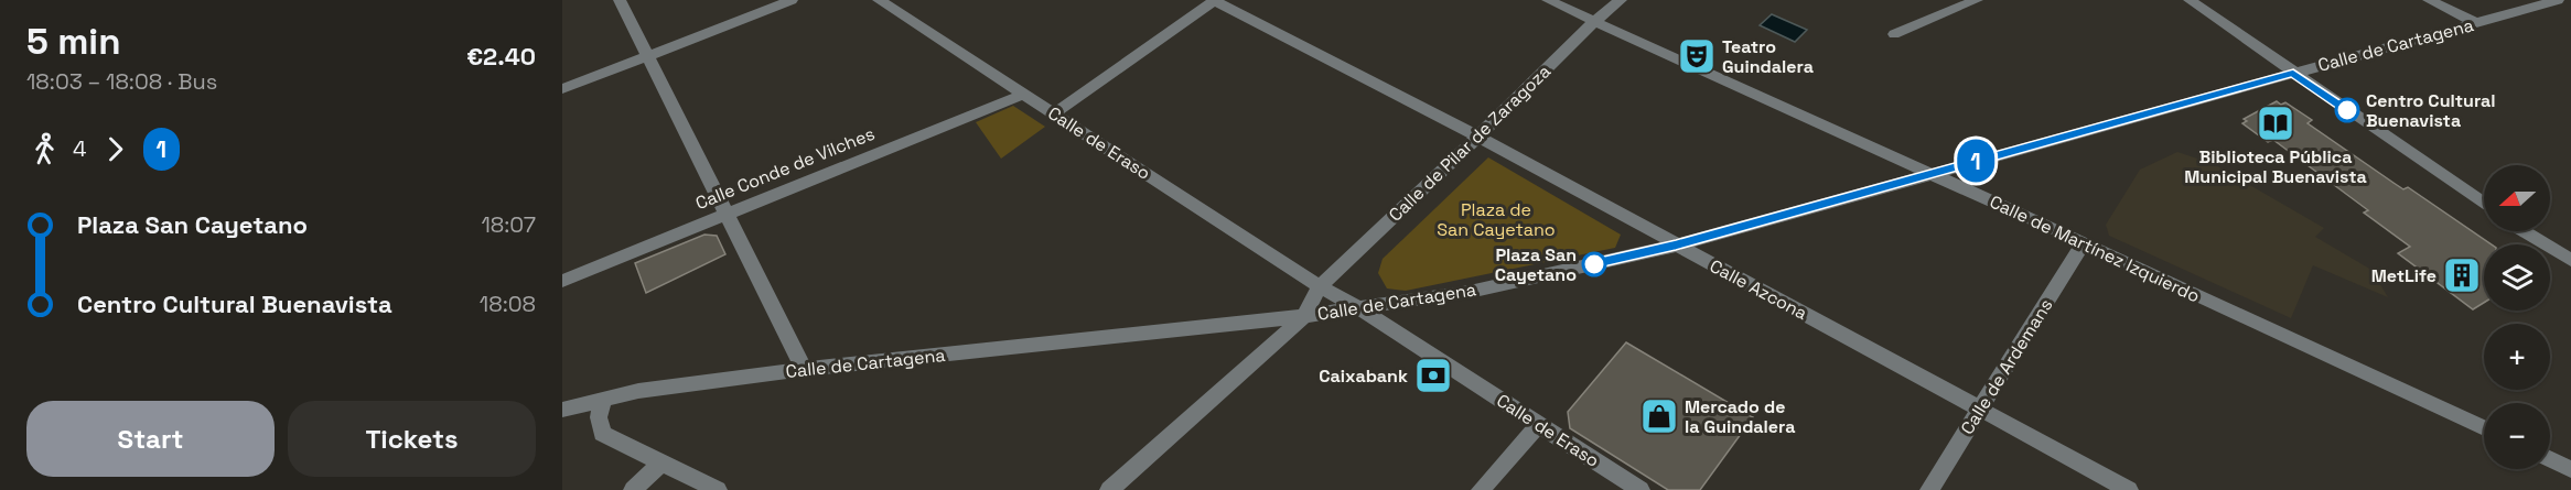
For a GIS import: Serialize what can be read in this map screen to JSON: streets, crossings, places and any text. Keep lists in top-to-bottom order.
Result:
{
  "streets": {
    "street": [
      "Calle de Cartagena",
      "Calle de Eraso",
      "Calle de Pilar de Zaragoza",
      "Calle Conde de Vilches",
      "Calle de Martínez Izquierdo",
      "Calle Azcona",
      "Calle de Ardemans"
    ]
  },
  "crossings": [
    ["Calle de Cartagena", "Calle de Eraso"],
    ["Calle de Cartagena", "Calle de Martínez Izquierdo"],
    ["Calle de Cartagena", "Calle Azcona"],
    ["Calle de Eraso", "Calle de Pilar de Zaragoza"],
    ["Calle de Eraso", "Calle Conde de Vilches"],
    ["Calle de Pilar de Zaragoza", "Calle de Martínez Izquierdo"],
    ["Calle de Pilar de Zaragoza", "Calle Azcona"],
    ["Calle de Martínez Izquierdo", "Calle de Ardemans"],
    ["Calle Azcona", "Calle de Ardemans"]
  ],
  "parks": ["Plaza de San Cayetano"],
  "places": {
    "theatre": ["Teatro Guindalera"],
    "other": ["Centro Cultural Buenavista", "Plaza San Cayetano"],
    "library": ["Biblioteca Pública Municipal Buenavista"],
    "building": ["MetLife"],
    "bank": ["Caixabank"],
    "shop": ["Mercado de la Guindalera"]
  },
  "lines": ["bus line 1"],
  "north": "left",
  "page": {
    "heading": ["5 min", "18:03 – 18:08 · Bus", "€2.40"],
    "on_map": "1",
    "legs": ["4", "1"],
    "map_buttons": ["+", "−"],
    "list": [
      {
        "name": "Plaza San Cayetano",
        "value": "18:07"
      },
      {
        "name": "Centro Cultural Buenavista",
        "value": "18:08"
      }
    ],
    "buttons": ["Start", "Tickets"]
  }
}
